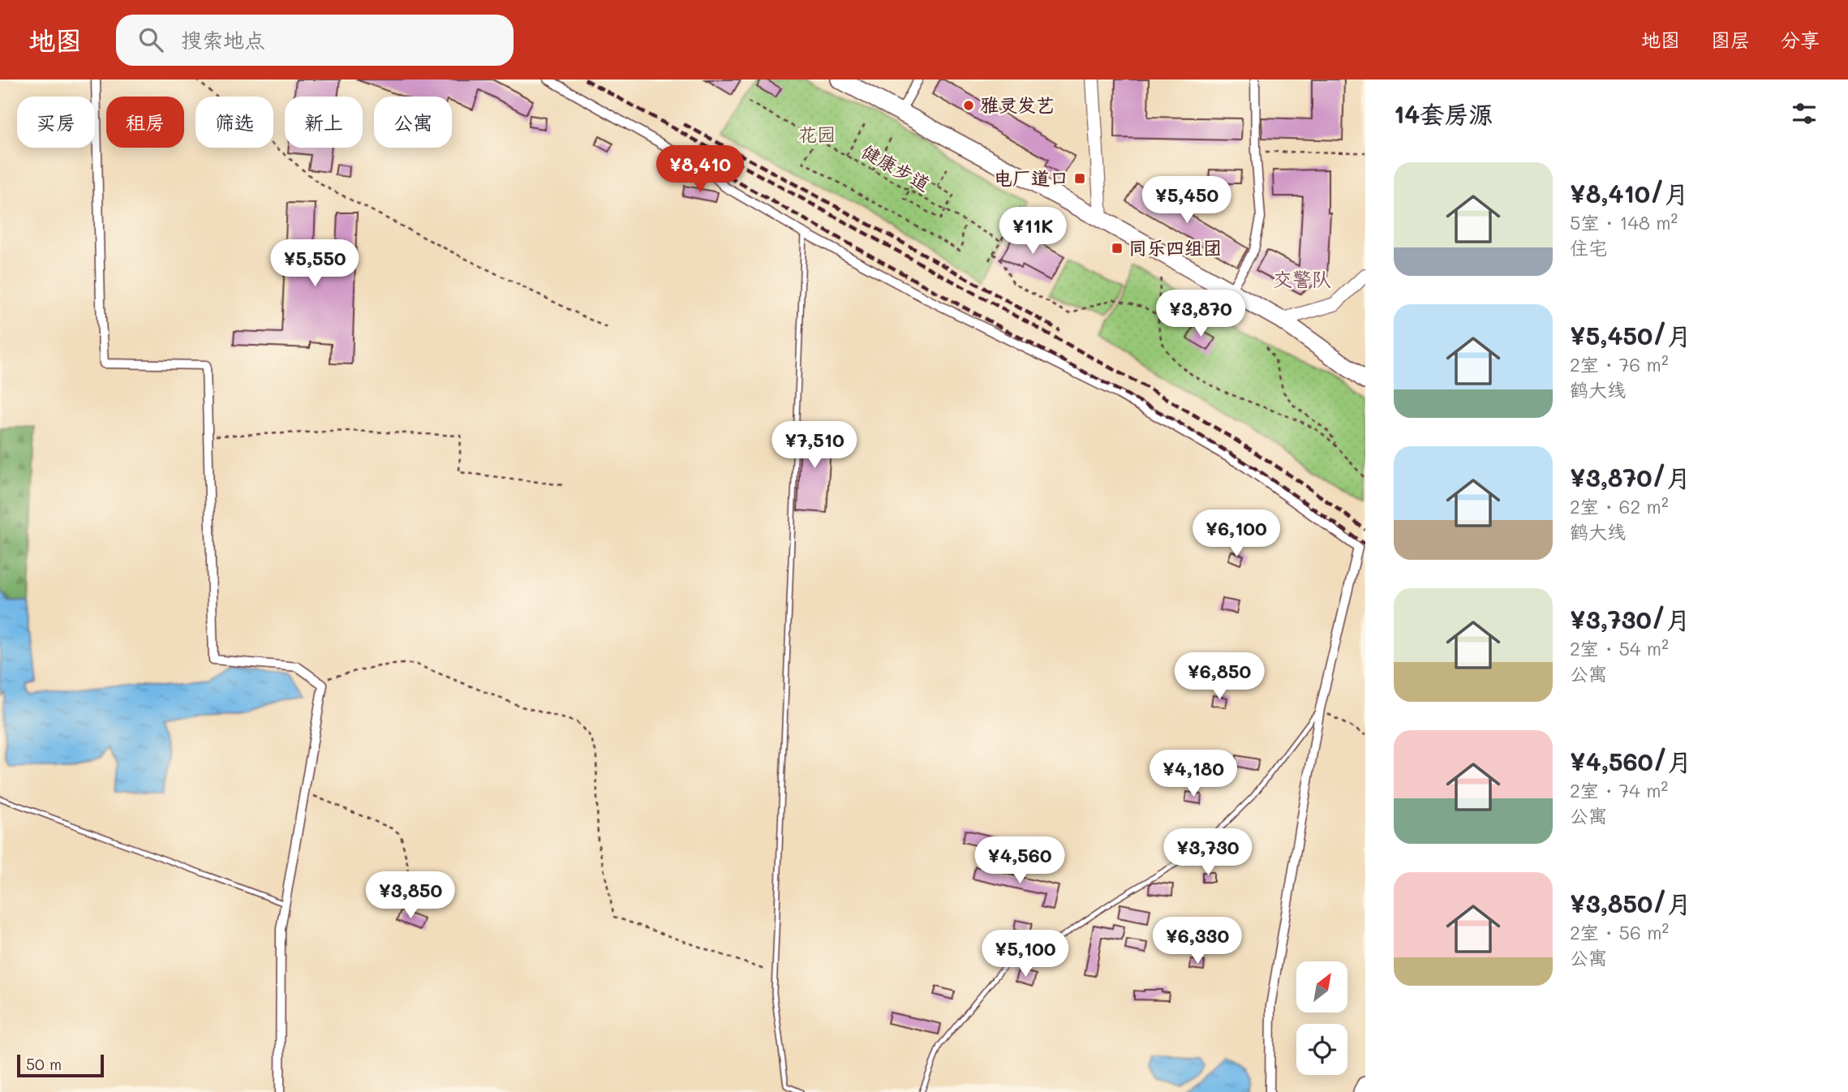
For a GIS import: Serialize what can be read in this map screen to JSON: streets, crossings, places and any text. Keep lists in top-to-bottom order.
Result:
{
  "streets": {
    "path": ["健康步道"]
  },
  "districts": ["交警队"],
  "parks": ["花园"],
  "places": {
    "other": ["雅灵发艺"],
    "transit": ["电厂道口", "同乐四组团"]
  },
  "scale_bar": "50 m",
  "north": "top right",
  "page": {
    "header": "地图",
    "search": "搜索地点",
    "nav": ["地图", "图层", "分享"],
    "heading": "14套房源",
    "chip": [
      "买房",
      "租房",
      "筛选",
      "新上",
      "公寓"
    ],
    "price": [
      "¥8,410",
      "¥5,450",
      "¥11K",
      "¥5,550",
      "¥3,870",
      "¥7,510",
      "¥6,100",
      "¥6,850",
      "¥4,180",
      "¥3,730",
      "¥4,560",
      "¥3,850",
      "¥6,330",
      "¥5,100"
    ],
    "list": [
      {
        "name": "¥8,410/月",
        "note": "5室 · 148 m² · 住宅"
      },
      {
        "name": "¥5,450/月",
        "note": "2室 · 76 m² · 鹤大线"
      },
      {
        "name": "¥3,870/月",
        "note": "2室 · 62 m² · 鹤大线"
      },
      {
        "name": "¥3,730/月",
        "note": "2室 · 54 m² · 公寓"
      },
      {
        "name": "¥4,560/月",
        "note": "2室 · 74 m² · 公寓"
      },
      {
        "name": "¥3,850/月",
        "note": "2室 · 56 m² · 公寓"
      }
    ],
    "scale": "50 m"
  }
}
